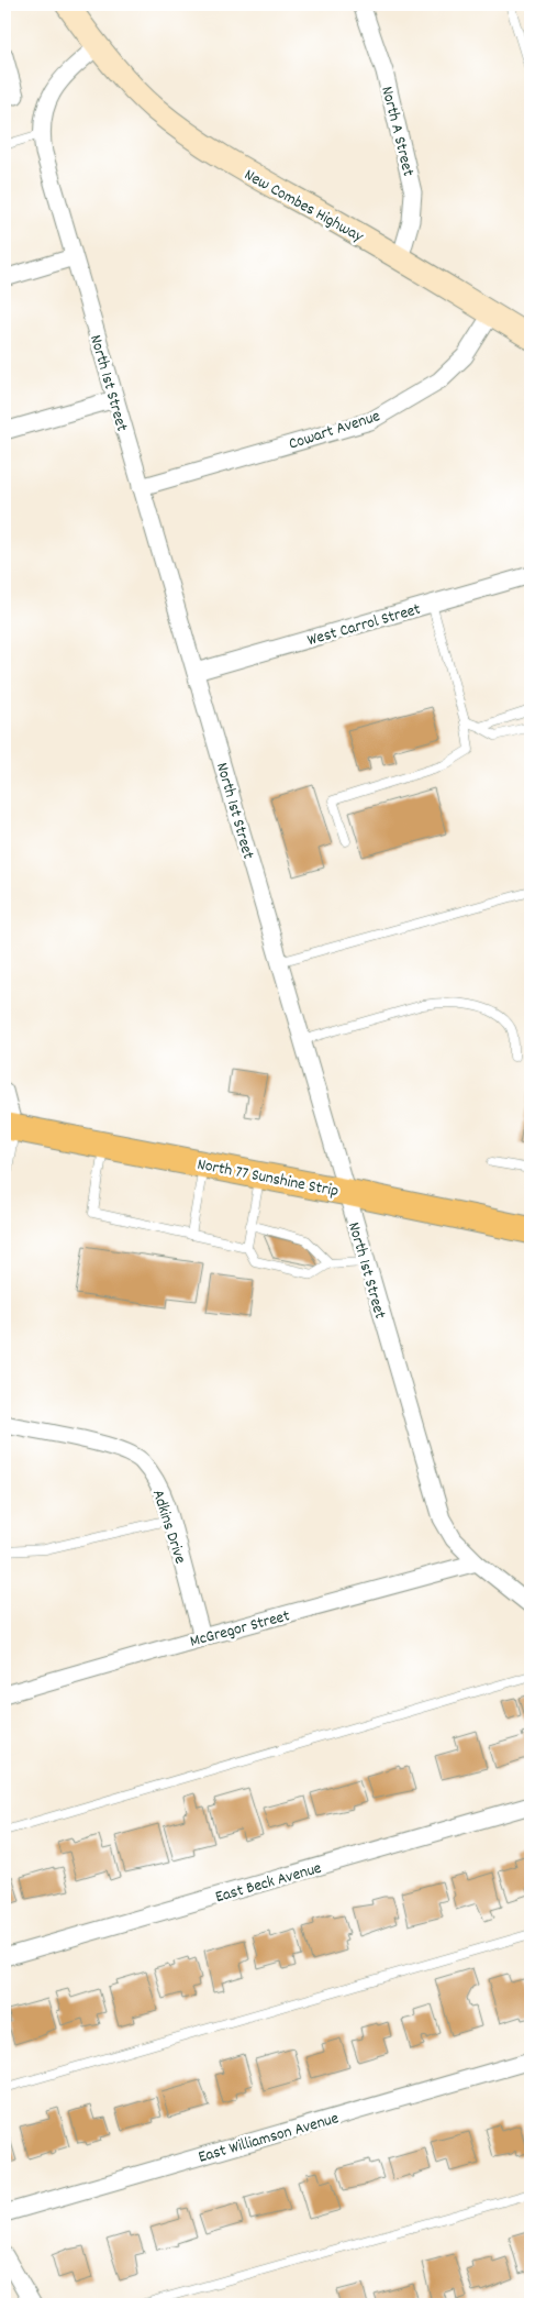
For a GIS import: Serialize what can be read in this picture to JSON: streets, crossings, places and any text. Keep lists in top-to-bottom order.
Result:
{
  "streets": {
    "main road": ["North 77 Sunshine Strip"],
    "street": [
      "North A Street",
      "New Combes Highway",
      "North 1st Street",
      "Cowart Avenue",
      "West Carrol Street",
      "Adkins Drive",
      "McGregor Street",
      "East Beck Avenue",
      "East Williamson Avenue"
    ]
  },
  "crossings": [
    ["North A Street", "New Combes Highway"],
    ["New Combes Highway", "North 1st Street"],
    ["New Combes Highway", "Cowart Avenue"],
    ["North 1st Street", "Cowart Avenue"],
    ["North 1st Street", "West Carrol Street"],
    ["North 1st Street", "North 77 Sunshine Strip"],
    ["North 1st Street", "McGregor Street"],
    ["Adkins Drive", "McGregor Street"]
  ]
}
